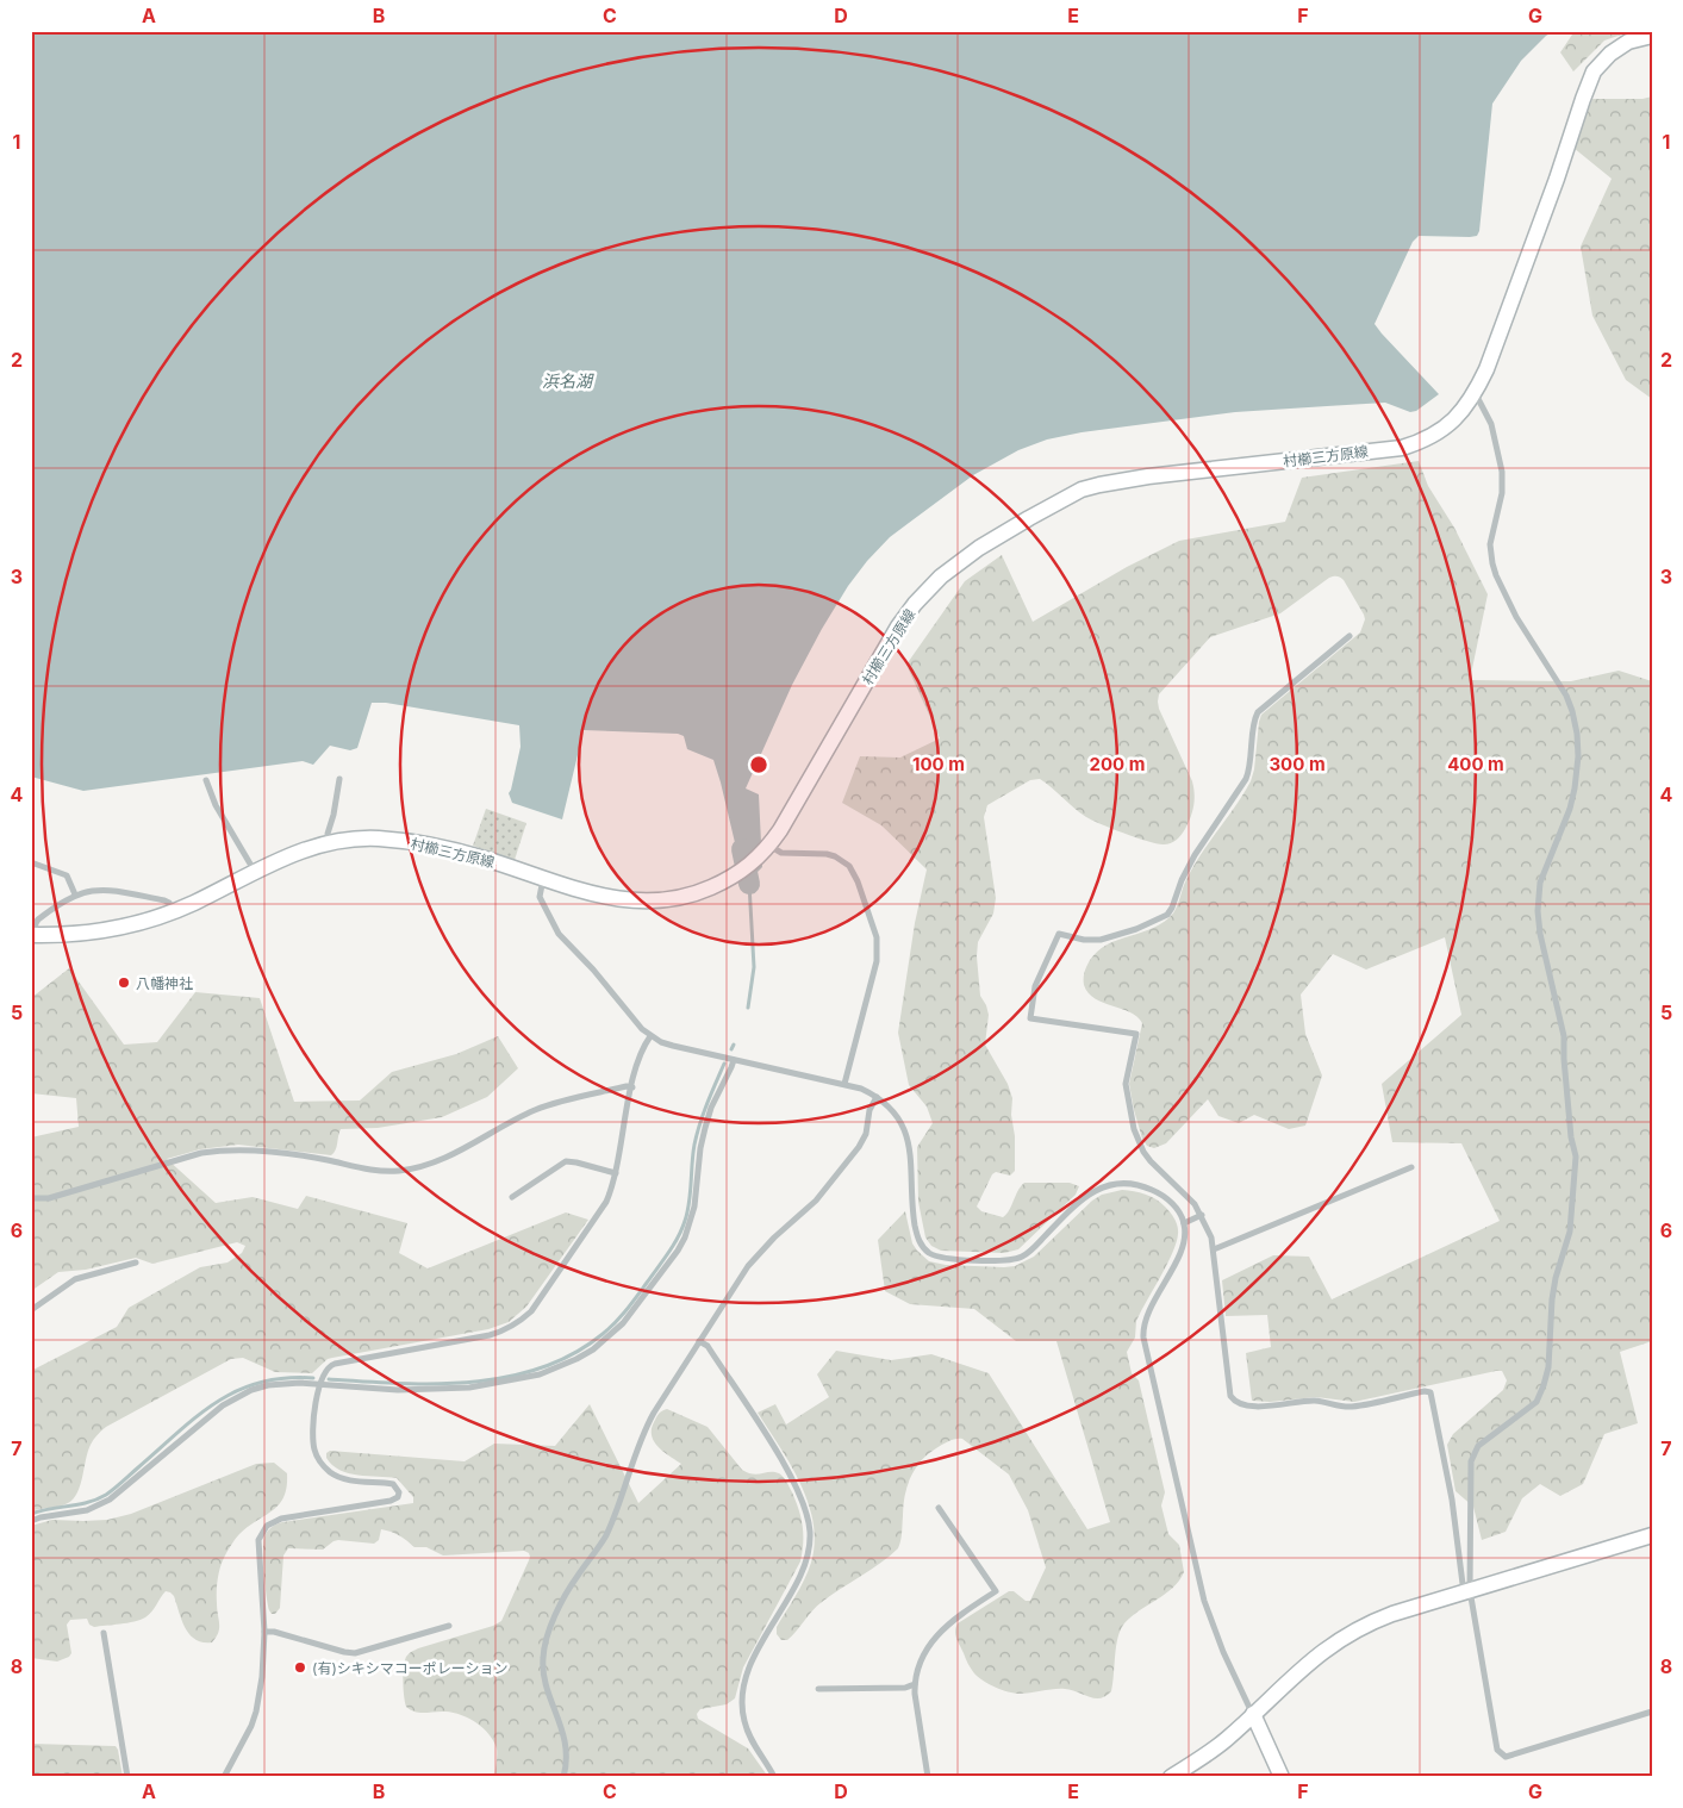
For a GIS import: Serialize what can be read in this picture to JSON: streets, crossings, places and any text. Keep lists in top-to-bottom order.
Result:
{
  "streets": {
    "main road": ["村櫛三方原線"]
  },
  "water": ["浜名湖"],
  "places": ["八幡神社", "(有)シキシマコーポレーション"],
  "grid": {
    "columns": [
      "A",
      "B",
      "C",
      "D",
      "E",
      "F",
      "G"
    ],
    "rows": [
      "1",
      "2",
      "3",
      "4",
      "5",
      "6",
      "7",
      "8"
    ]
  },
  "rings": [
    "100 m",
    "200 m",
    "300 m",
    "400 m"
  ]
}
